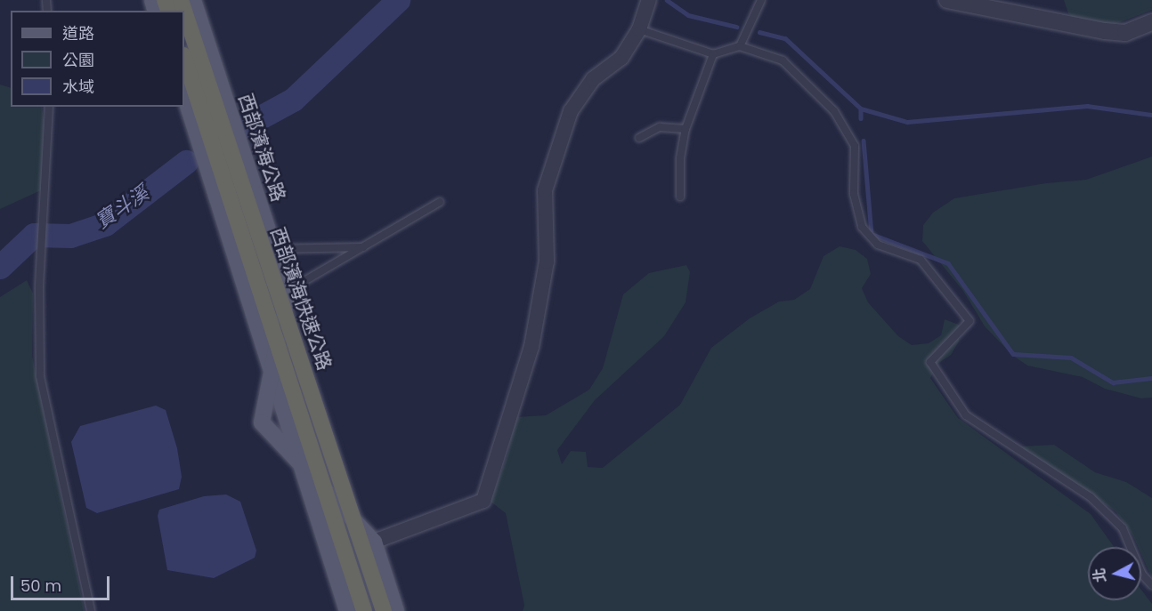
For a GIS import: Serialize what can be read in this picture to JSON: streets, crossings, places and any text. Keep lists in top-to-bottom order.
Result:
{
  "streets": {
    "highway": ["西部濱海快速公路"],
    "main road": ["西部濱海公路"]
  },
  "water": ["寶斗溪"],
  "legend": ["道路", "公園", "水域"],
  "scale_bar": "50 m",
  "north": "left"
}
